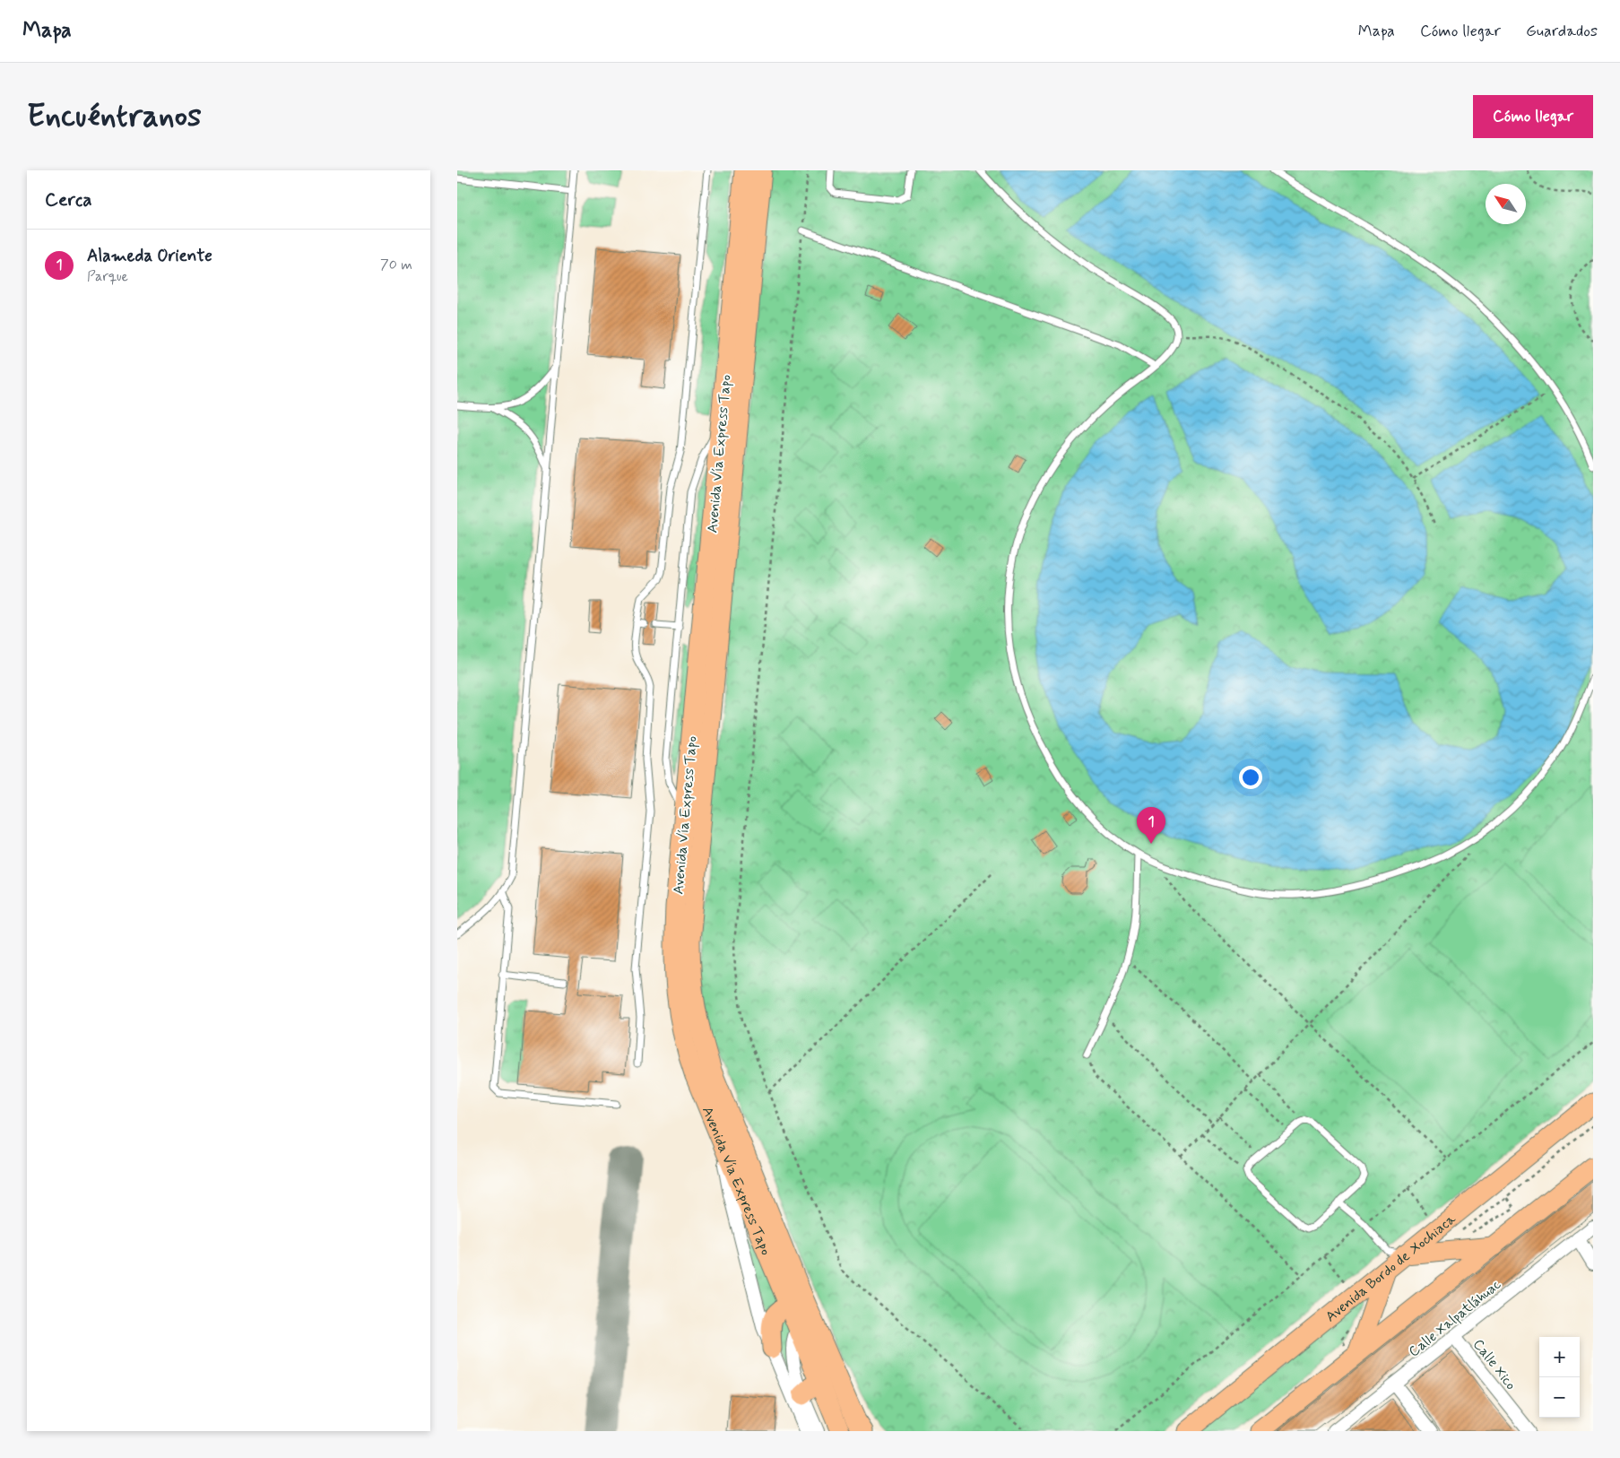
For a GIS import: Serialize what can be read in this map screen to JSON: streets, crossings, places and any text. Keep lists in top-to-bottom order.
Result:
{
  "streets": {
    "main road": ["Avenida Vía Express Tapo", "Avenida Bordo de Xochiaca"],
    "street": ["Calle Xalpatláhuac", "Calle Xico"]
  },
  "crossings": [
    ["Calle Xalpatláhuac", "Calle Xico"]
  ],
  "north": "top left",
  "page": {
    "header": "Mapa",
    "nav": ["Mapa", "Cómo llegar", "Guardados"],
    "buttons": "Cómo llegar",
    "title": "Encuéntranos",
    "heading": "Cerca",
    "list": [
      {
        "mark": "1",
        "name": "Alameda Oriente",
        "note": "Parque",
        "value": "70 m"
      }
    ],
    "pins": "1",
    "map_buttons": ["+", "−"]
  }
}
